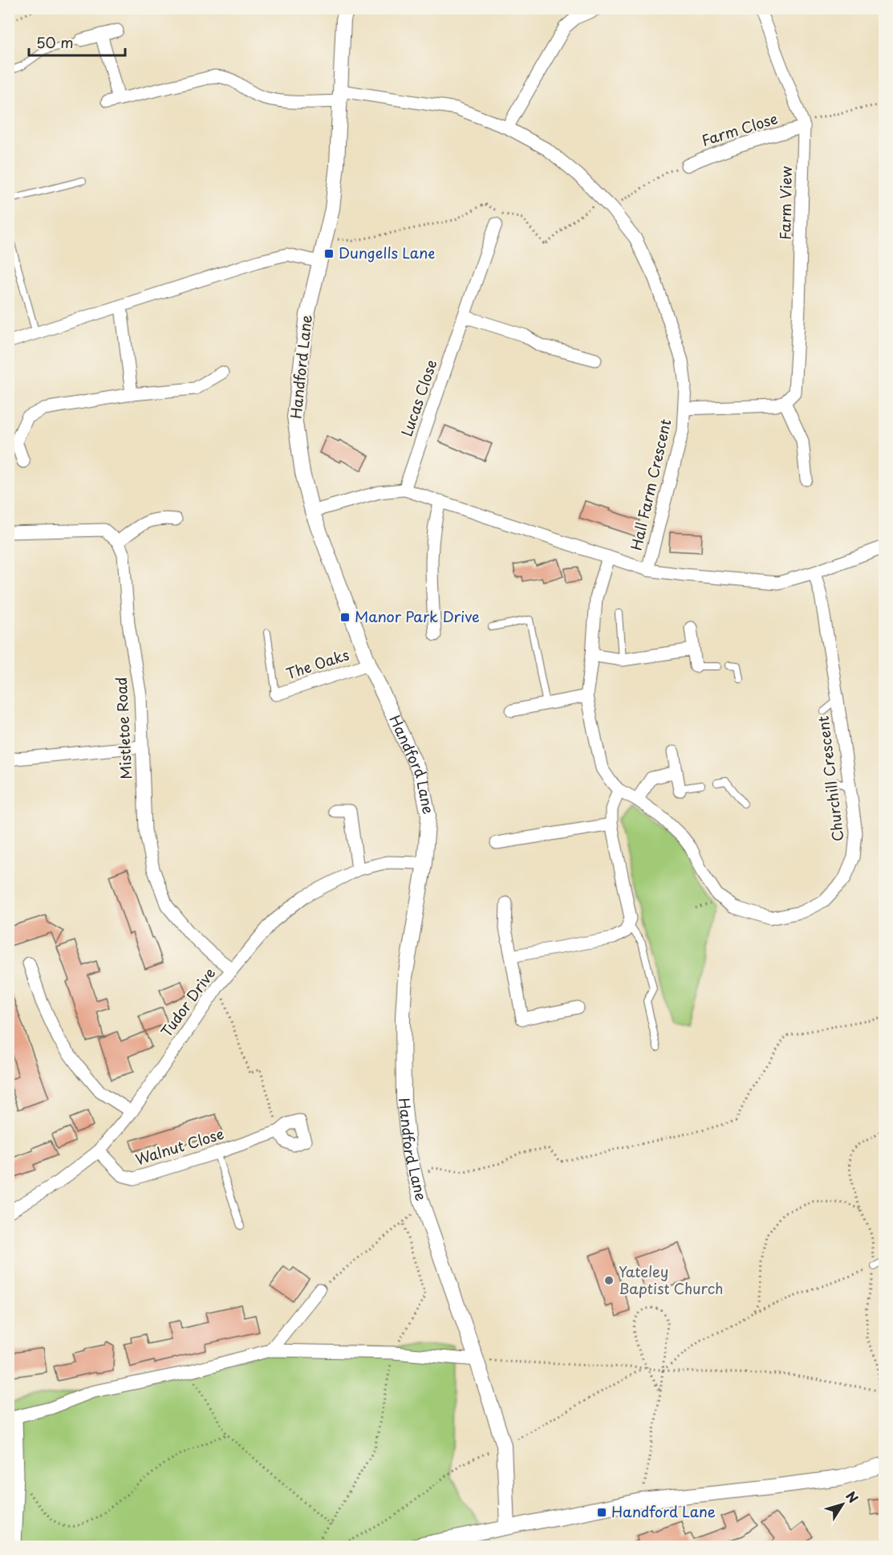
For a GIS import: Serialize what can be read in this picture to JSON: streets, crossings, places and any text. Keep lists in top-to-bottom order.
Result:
{
  "streets": {
    "street": [
      "Farm Close",
      "Farm View",
      "Handford Lane",
      "Lucas Close",
      "Hall Farm Crescent",
      "The Oaks",
      "Mistletoe Road",
      "Churchill Crescent",
      "Tudor Drive",
      "Walnut Close"
    ]
  },
  "crossings": [
    ["Farm Close", "Farm View"],
    ["Handford Lane", "Hall Farm Crescent"],
    ["Handford Lane", "The Oaks"],
    ["Handford Lane", "Tudor Drive"],
    ["Mistletoe Road", "Tudor Drive"],
    ["Tudor Drive", "Walnut Close"]
  ],
  "places": {
    "transit": ["Dungells Lane", "Manor Park Drive", "Handford Lane"],
    "other": ["Yateley Baptist Church"]
  },
  "scale_bar": "50 m",
  "north": "top right"
}
